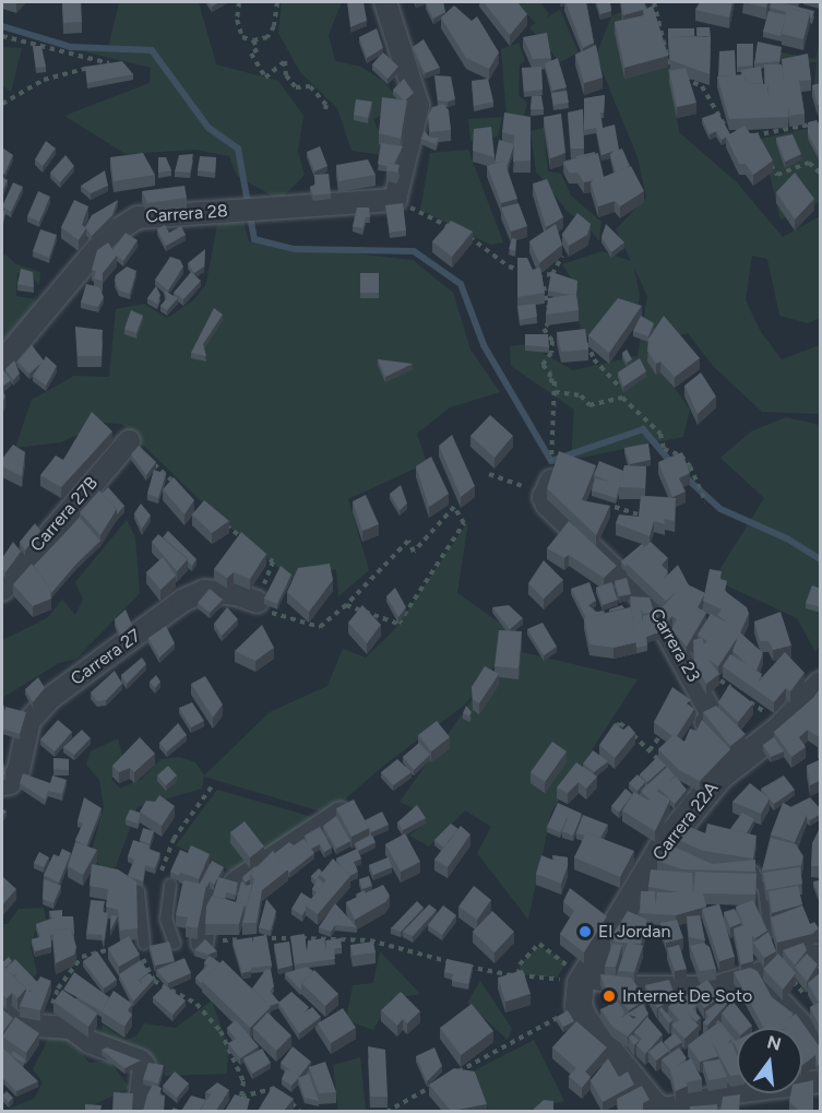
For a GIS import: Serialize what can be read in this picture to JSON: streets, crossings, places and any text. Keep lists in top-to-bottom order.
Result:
{
  "streets": {
    "street": [
      "Carrera 28",
      "Carrera 27B",
      "Carrera 23",
      "Carrera 27",
      "Carrera 22A"
    ]
  },
  "crossings": [
    ["Carrera 23", "Carrera 22A"]
  ],
  "places": ["El Jordan", "Internet De Soto"],
  "north": "top"
}
